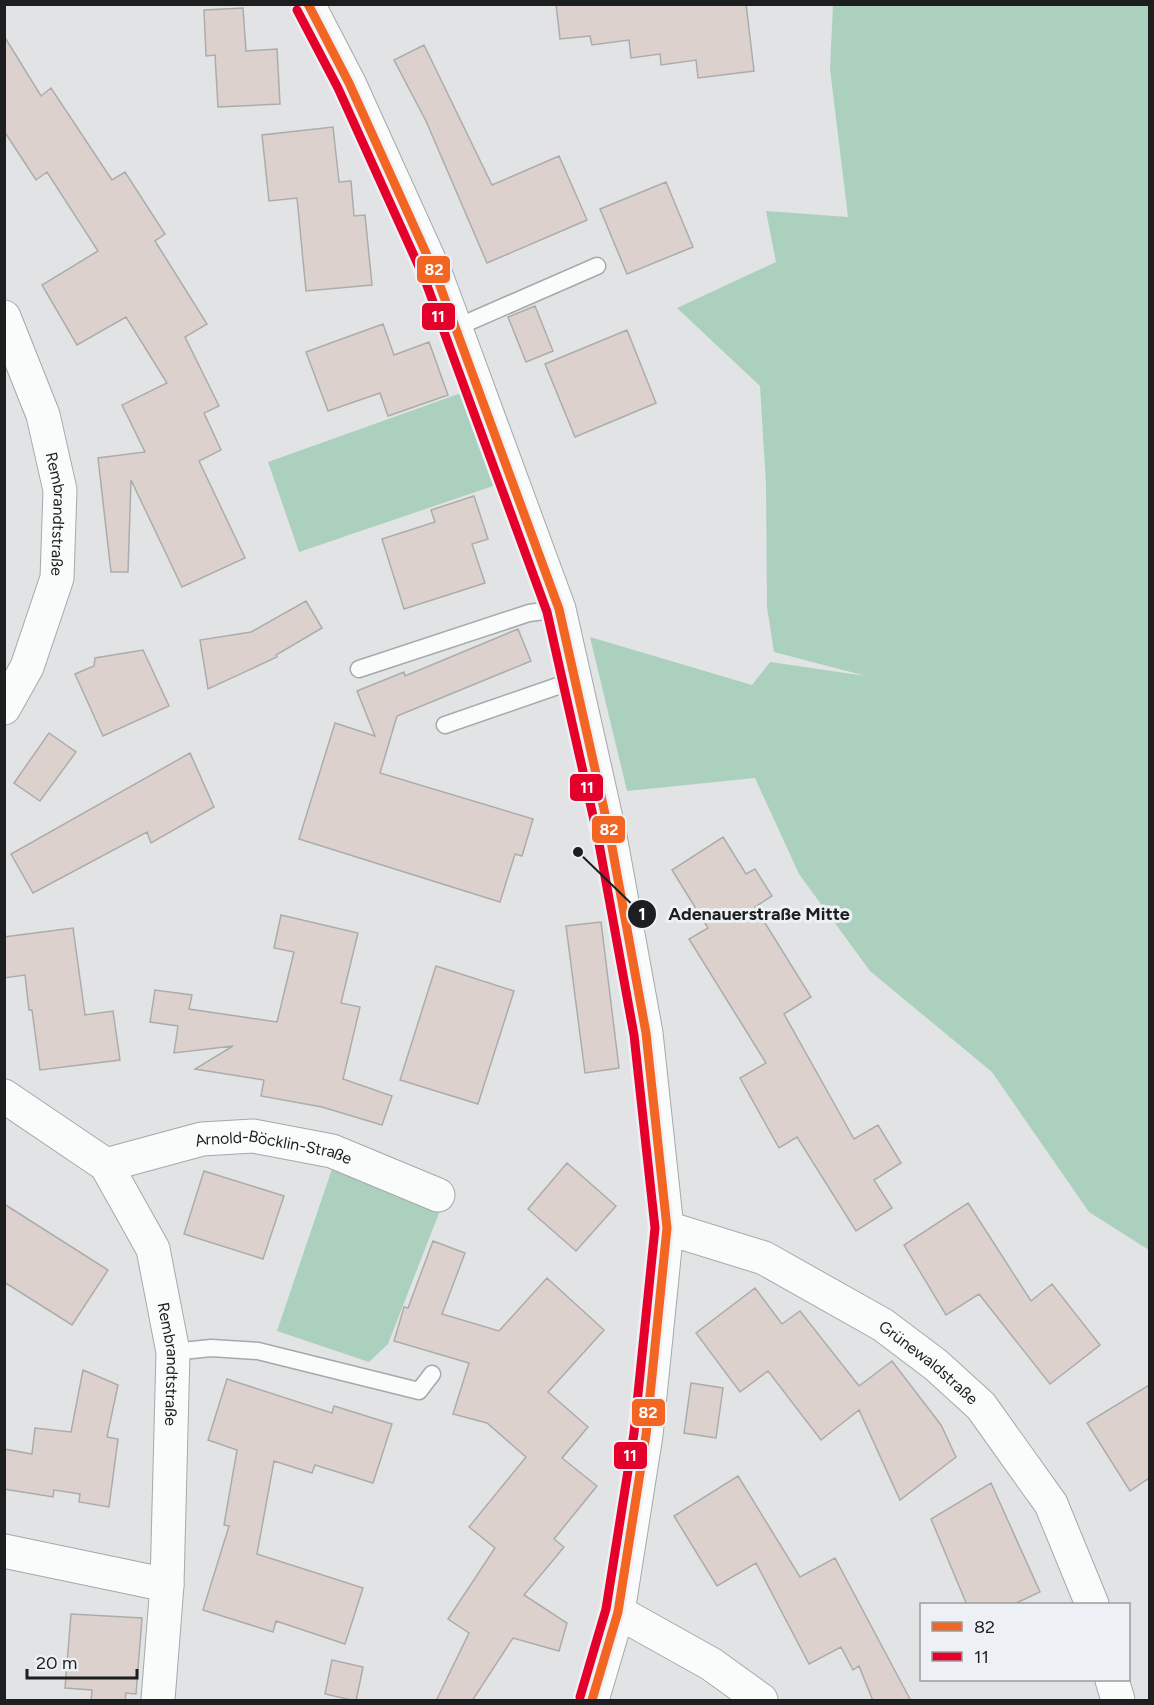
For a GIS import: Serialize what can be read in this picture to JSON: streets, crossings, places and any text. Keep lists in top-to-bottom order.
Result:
{
  "streets": {
    "street": ["Rembrandtstraße", "Arnold-Böcklin-Straße", "Grünewaldstraße"]
  },
  "crossings": [
    ["Rembrandtstraße", "Arnold-Böcklin-Straße"]
  ],
  "places": ["Adenauerstraße Mitte"],
  "lines": ["transit line 82", "transit line 11"],
  "legend": ["82", "11"],
  "scale_bar": "20 m"
}
